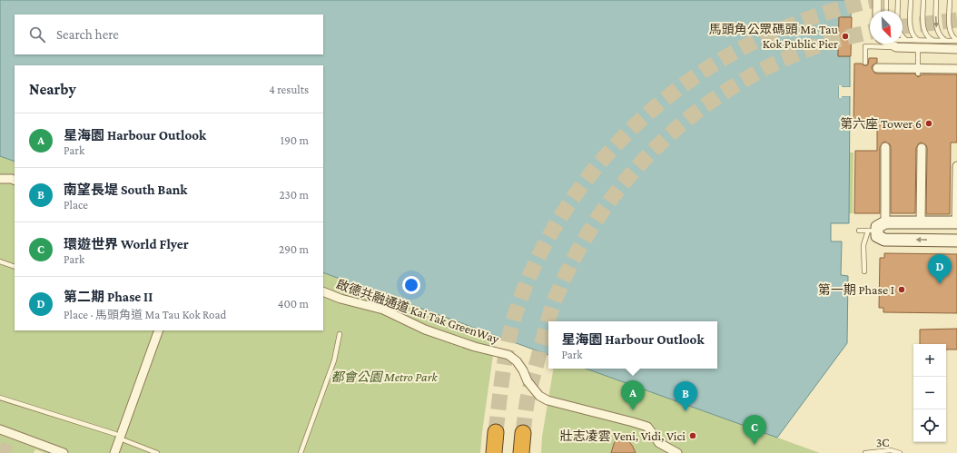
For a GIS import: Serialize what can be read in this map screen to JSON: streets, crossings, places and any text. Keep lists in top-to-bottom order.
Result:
{
  "streets": {
    "street": ["啟德共融通道 Kai Tak GreenWay"],
    "lane": ["3C"]
  },
  "parks": ["都會公園 Metro Park"],
  "places": [
    "馬頭角公眾碼頭 Ma Tau Kok Public Pier",
    "第六座 Tower 6",
    "第一期 Phase I",
    "壯志凌雲 Veni, Vidi, Vici"
  ],
  "north": "bottom right",
  "page": {
    "search": "Search here",
    "heading": ["Nearby", "4 results"],
    "list": [
      {
        "mark": "A",
        "name": "星海園 Harbour Outlook",
        "note": "Park",
        "value": "190 m"
      },
      {
        "mark": "B",
        "name": "南望長堤 South Bank",
        "note": "Place",
        "value": "230 m"
      },
      {
        "mark": "C",
        "name": "環遊世界 World Flyer",
        "note": "Park",
        "value": "290 m"
      },
      {
        "mark": "D",
        "name": "第二期 Phase II",
        "note": "Place · 馬頭角道 Ma Tau Kok Road",
        "value": "400 m"
      }
    ],
    "pins": [
      "D",
      "A",
      "B",
      "C"
    ],
    "popup": ["星海園 Harbour Outlook", "Park"],
    "map_buttons": ["+", "−"]
  }
}
